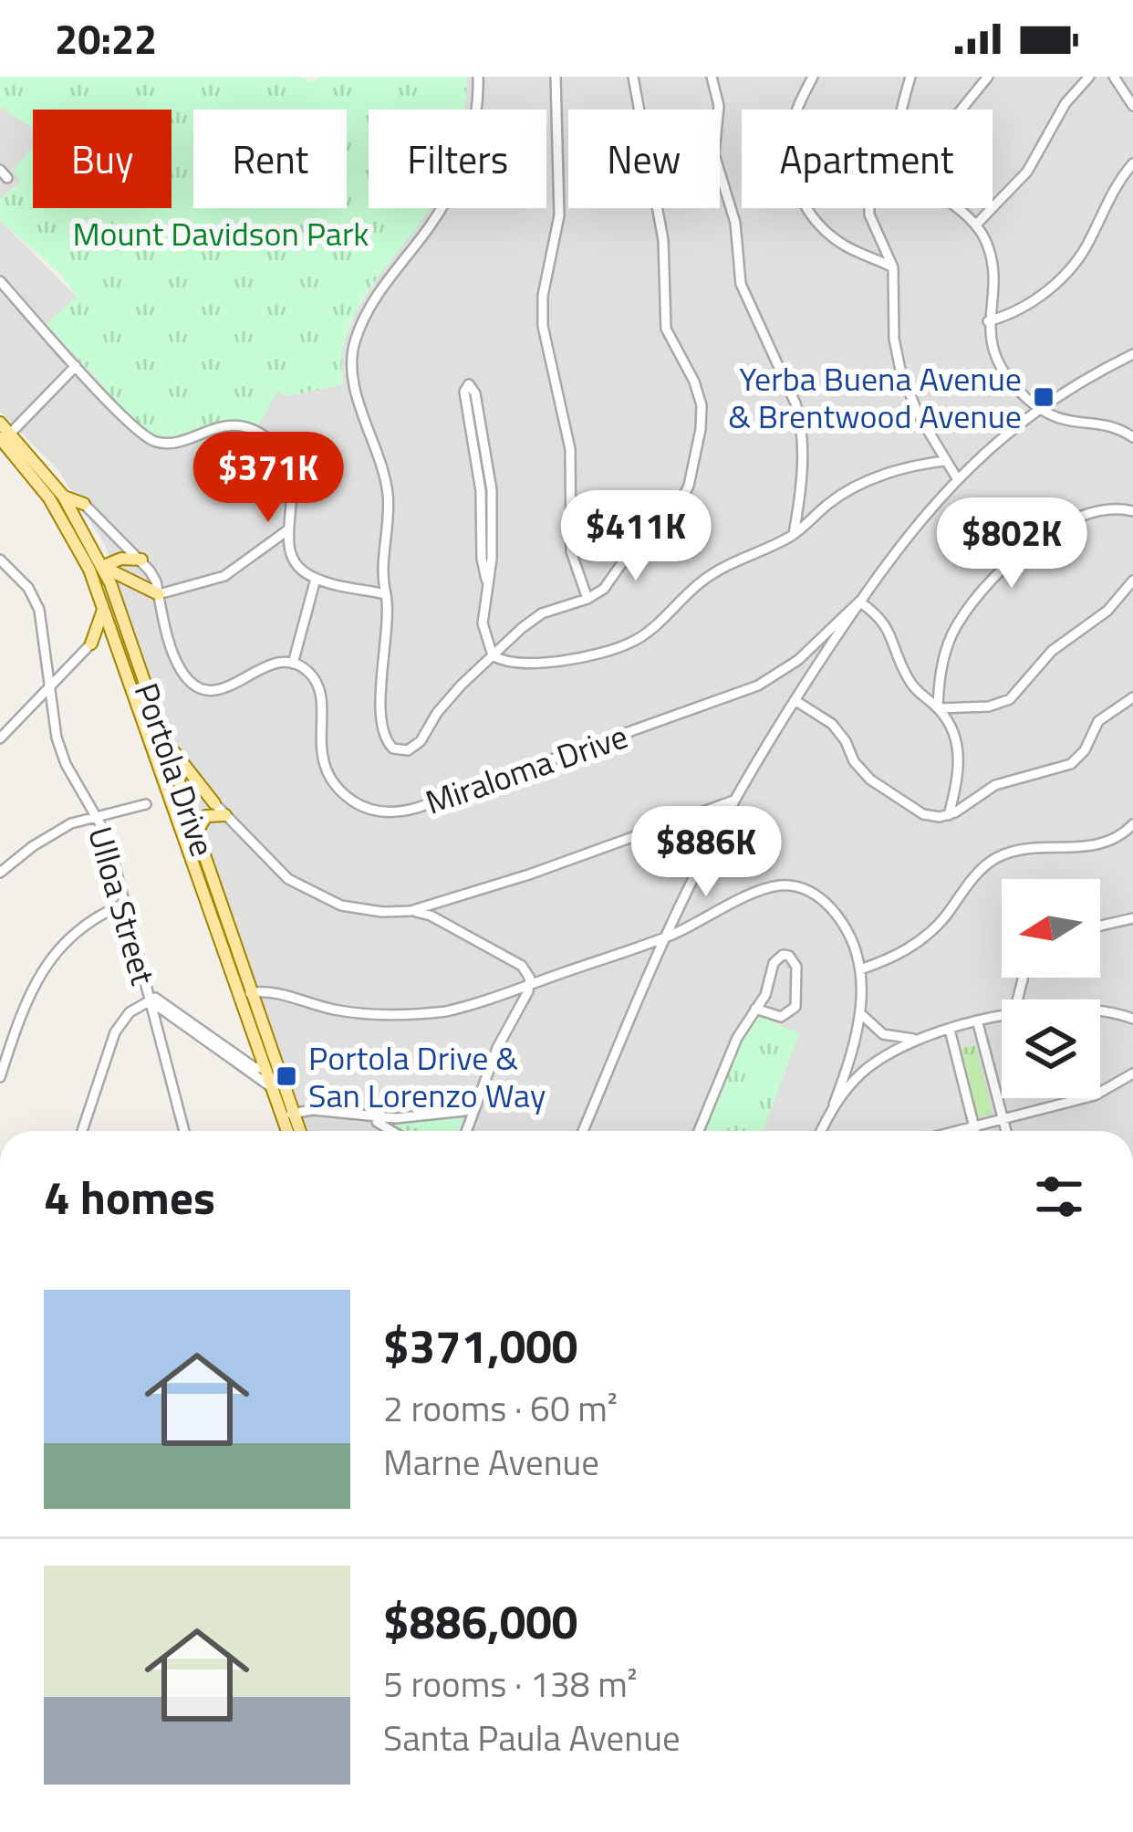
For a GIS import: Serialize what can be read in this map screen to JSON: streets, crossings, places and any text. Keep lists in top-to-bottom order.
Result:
{
  "streets": {
    "main road": ["Portola Drive"],
    "street": ["Miraloma Drive", "Ulloa Street"]
  },
  "parks": ["Mount Davidson Park"],
  "places": {
    "transit": ["Yerba Buena Avenue & Brentwood Avenue", "Portola Drive & San Lorenzo Way"]
  },
  "north": "left",
  "page": {
    "status": "20:22",
    "chip": [
      "Buy",
      "Rent",
      "Filters",
      "New",
      "Apartment"
    ],
    "price": [
      "$371K",
      "$411K",
      "$802K",
      "$886K"
    ],
    "heading": "4 homes",
    "list": [
      {
        "name": "$371,000",
        "note": "2 rooms · 60 m² · Marne Avenue"
      },
      {
        "name": "$886,000",
        "note": "5 rooms · 138 m² · Santa Paula Avenue"
      }
    ]
  }
}
